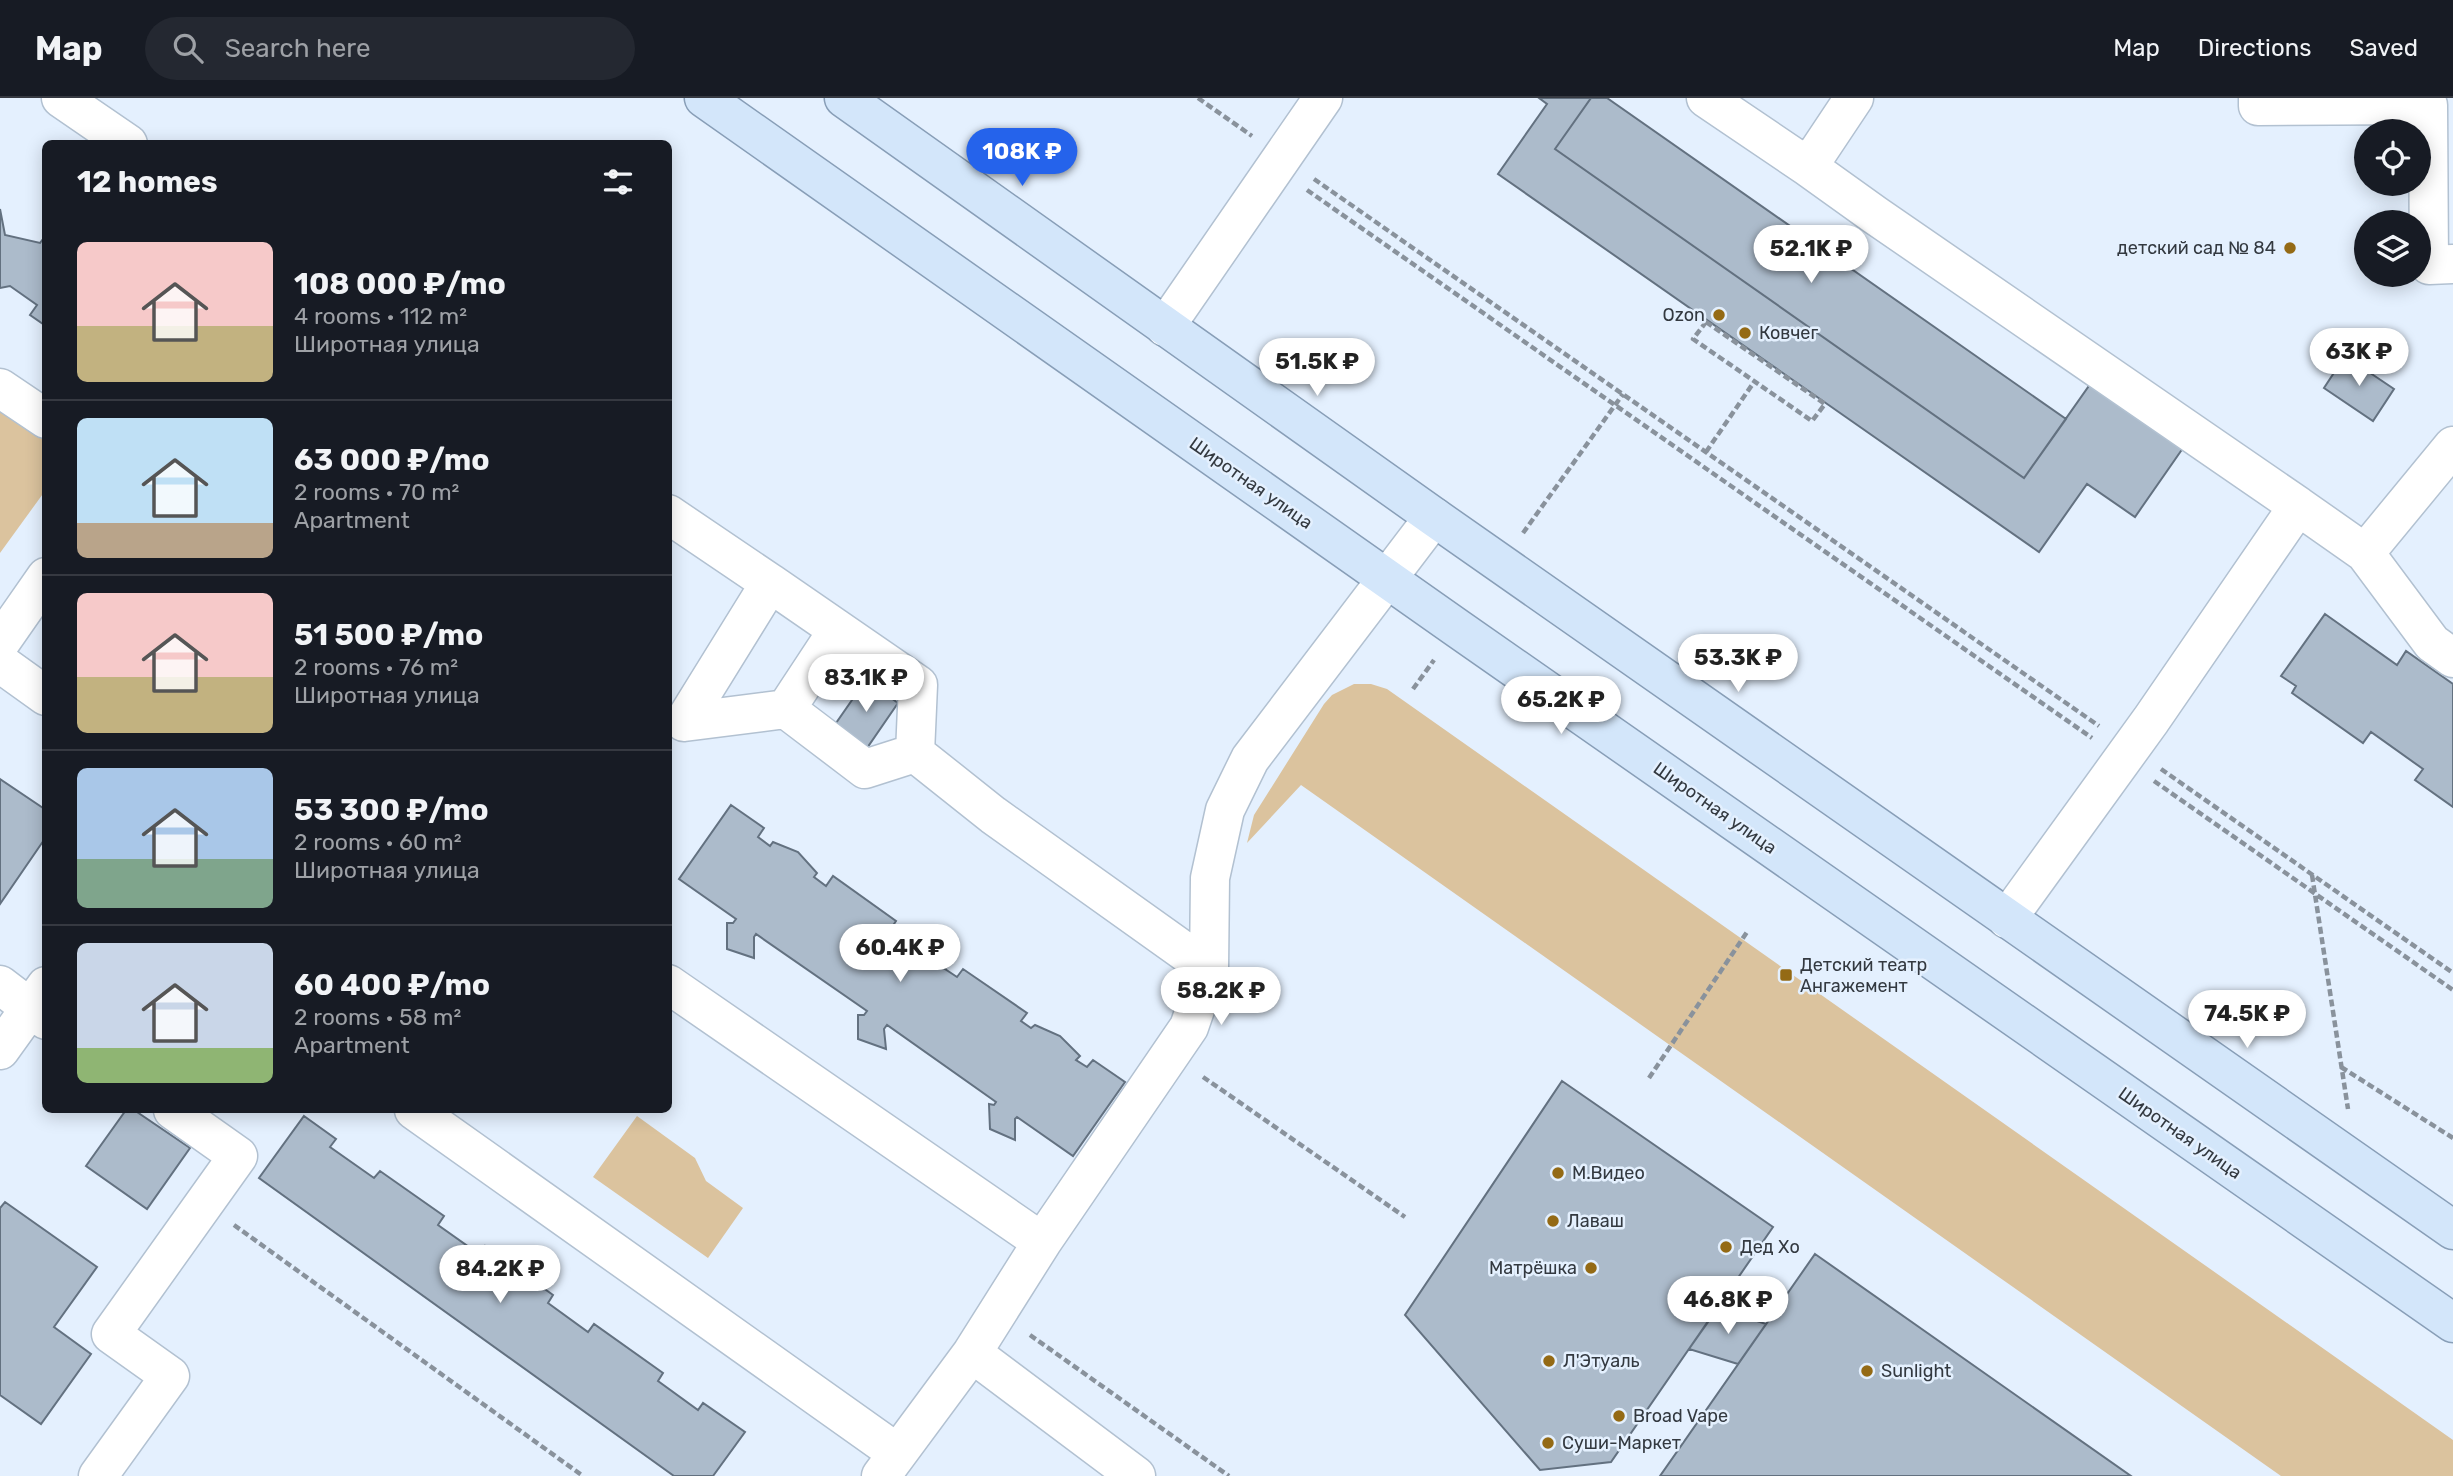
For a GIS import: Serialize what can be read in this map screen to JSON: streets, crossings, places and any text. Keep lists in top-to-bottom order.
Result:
{
  "streets": {
    "main road": ["Широтная улица"]
  },
  "places": {
    "other": [
      "детский сад № 84",
      "Ozon",
      "Ковчег",
      "М.Видео",
      "Лаваш",
      "Дед Хо",
      "Матрёшка",
      "Л'Этуаль",
      "Sunlight",
      "Broad Vape",
      "Суши-Маркет"
    ],
    "transit": ["Детский театр Ангажемент"]
  },
  "page": {
    "header": "Map",
    "search": "Search here",
    "nav": ["Map", "Directions", "Saved"],
    "price": [
      "108K ₽",
      "52.1K ₽",
      "63K ₽",
      "51.5K ₽",
      "53.3K ₽",
      "83.1K ₽",
      "65.2K ₽",
      "60.4K ₽",
      "58.2K ₽",
      "74.5K ₽",
      "84.2K ₽",
      "46.8K ₽"
    ],
    "heading": "12 homes",
    "list": [
      {
        "name": "108 000 ₽/mo",
        "note": "4 rooms · 112 m² · Широтная улица"
      },
      {
        "name": "63 000 ₽/mo",
        "note": "2 rooms · 70 m² · Apartment"
      },
      {
        "name": "51 500 ₽/mo",
        "note": "2 rooms · 76 m² · Широтная улица"
      },
      {
        "name": "53 300 ₽/mo",
        "note": "2 rooms · 60 m² · Широтная улица"
      },
      {
        "name": "60 400 ₽/mo",
        "note": "2 rooms · 58 m² · Apartment"
      }
    ]
  }
}
